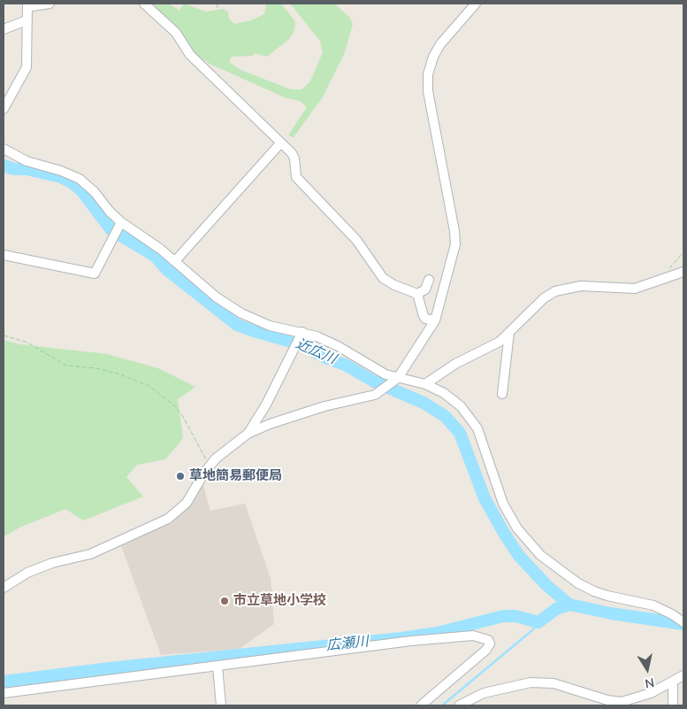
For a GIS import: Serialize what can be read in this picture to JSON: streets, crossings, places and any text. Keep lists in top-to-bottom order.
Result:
{
  "water": ["近広川", "広瀬川"],
  "places": ["草地簡易郵便局", "市立草地小学校"],
  "north": "bottom"
}
